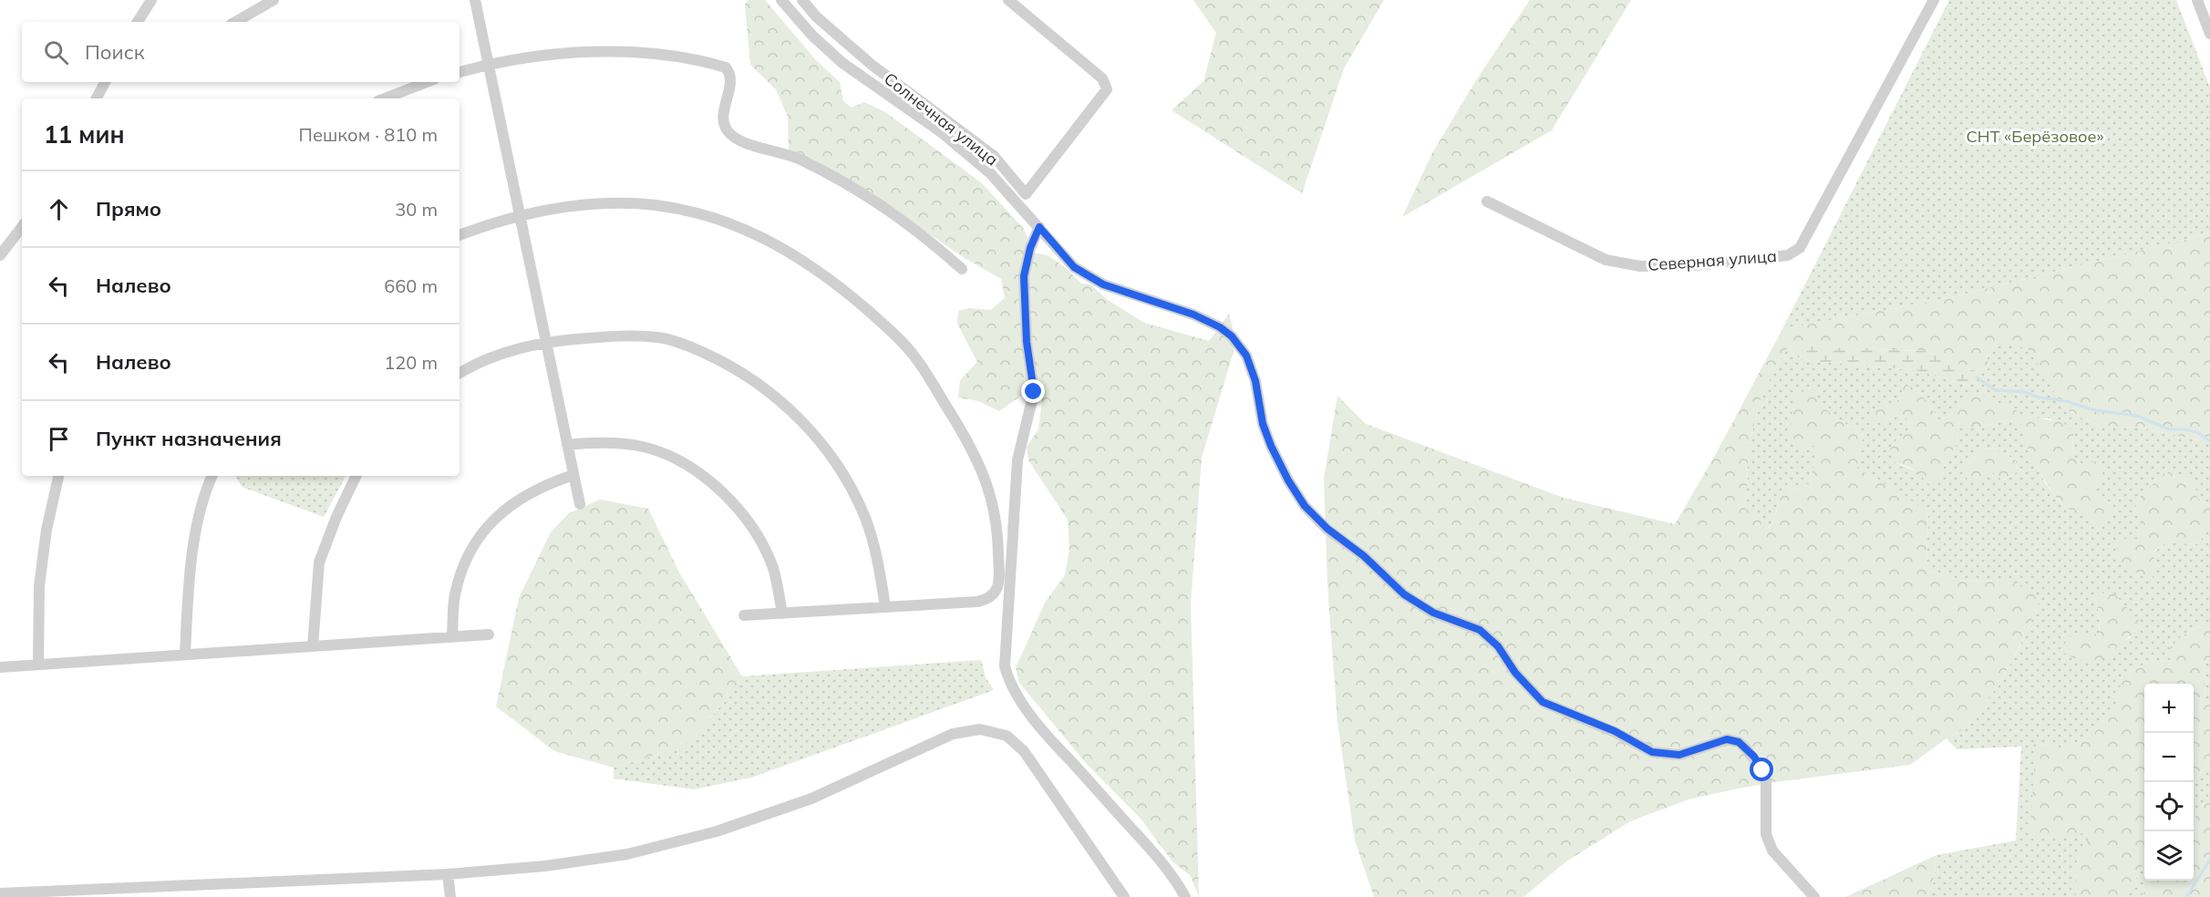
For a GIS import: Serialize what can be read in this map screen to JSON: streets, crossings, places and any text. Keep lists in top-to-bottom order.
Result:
{
  "streets": {
    "street": ["Солнечная улица", "Северная улица"]
  },
  "parks": ["СНТ «Берёзовое»"],
  "page": {
    "search": "Поиск",
    "heading": ["11 мин", "Пешком · 810 m"],
    "list": [
      ["Прямо", "30 m"],
      ["Налево", "660 m"],
      ["Налево", "120 m"],
      "Пункт назначения"
    ],
    "map_buttons": ["+", "−"]
  }
}
